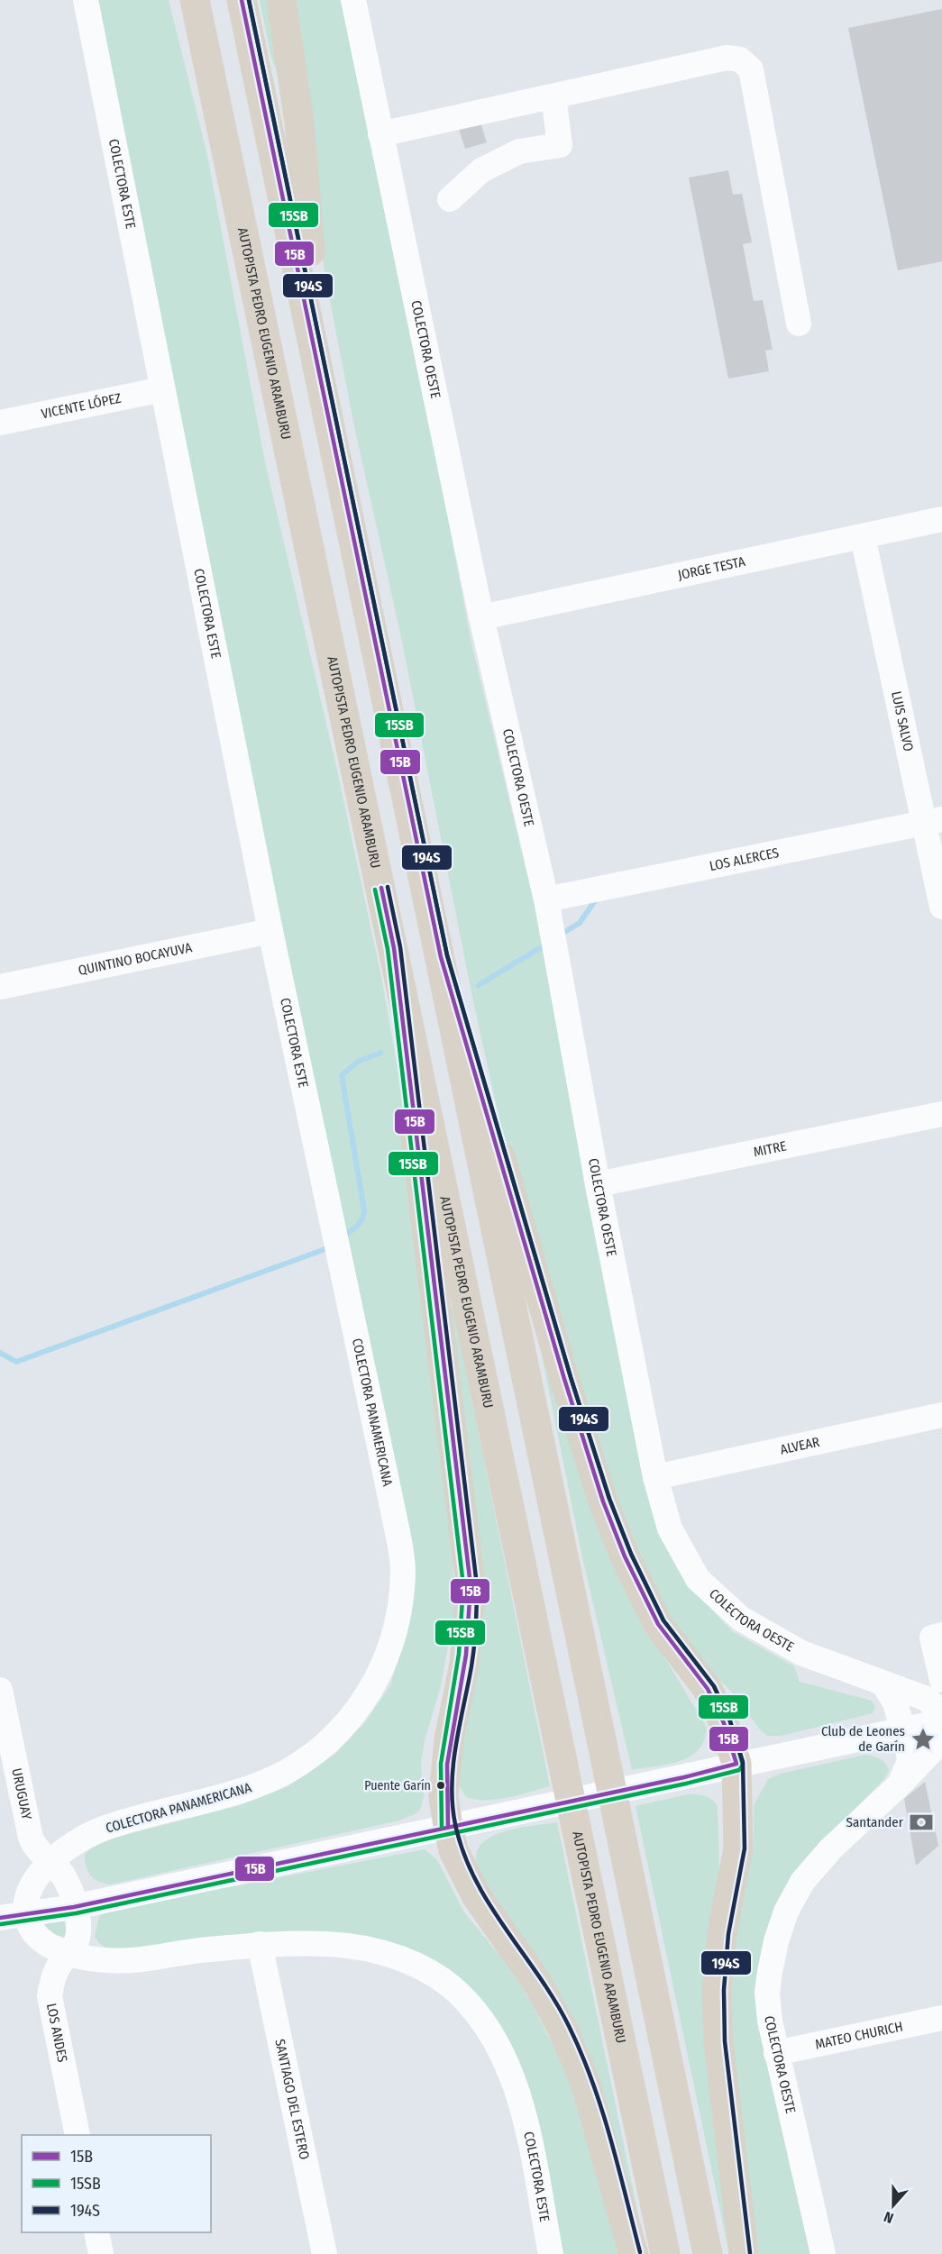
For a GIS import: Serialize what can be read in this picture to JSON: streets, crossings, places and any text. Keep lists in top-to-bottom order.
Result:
{
  "streets": {
    "highway": ["AUTOPISTA PEDRO EUGENIO ARAMBURU"],
    "street": [
      "COLECTORA ESTE",
      "COLECTORA OESTE",
      "VICENTE LÓPEZ",
      "JORGE TESTA",
      "LUIS SALVO",
      "LOS ALERCES",
      "QUINTINO BOCAYUVA",
      "MITRE",
      "COLECTORA PANAMERICANA",
      "ALVEAR",
      "URUGUAY",
      "LOS ANDES",
      "MATEO CHURICH",
      "SANTIAGO DEL ESTERO"
    ]
  },
  "crossings": [
    ["COLECTORA ESTE", "VICENTE LÓPEZ"],
    ["COLECTORA ESTE", "QUINTINO BOCAYUVA"],
    ["COLECTORA ESTE", "COLECTORA PANAMERICANA"],
    ["COLECTORA ESTE", "SANTIAGO DEL ESTERO"],
    ["COLECTORA OESTE", "JORGE TESTA"],
    ["COLECTORA OESTE", "LOS ALERCES"],
    ["COLECTORA OESTE", "MITRE"],
    ["COLECTORA OESTE", "ALVEAR"],
    ["COLECTORA OESTE", "MATEO CHURICH"],
    ["JORGE TESTA", "LUIS SALVO"],
    ["LUIS SALVO", "LOS ALERCES"],
    ["COLECTORA PANAMERICANA", "URUGUAY"]
  ],
  "places": {
    "place": ["Club de Leones de Garín"],
    "other": ["Puente Garín"],
    "bank": ["Santander"]
  },
  "lines": ["transit line 15B", "transit line 15SB", "transit line 194S"],
  "legend": ["15B", "15SB", "194S"],
  "north": "bottom"
}
